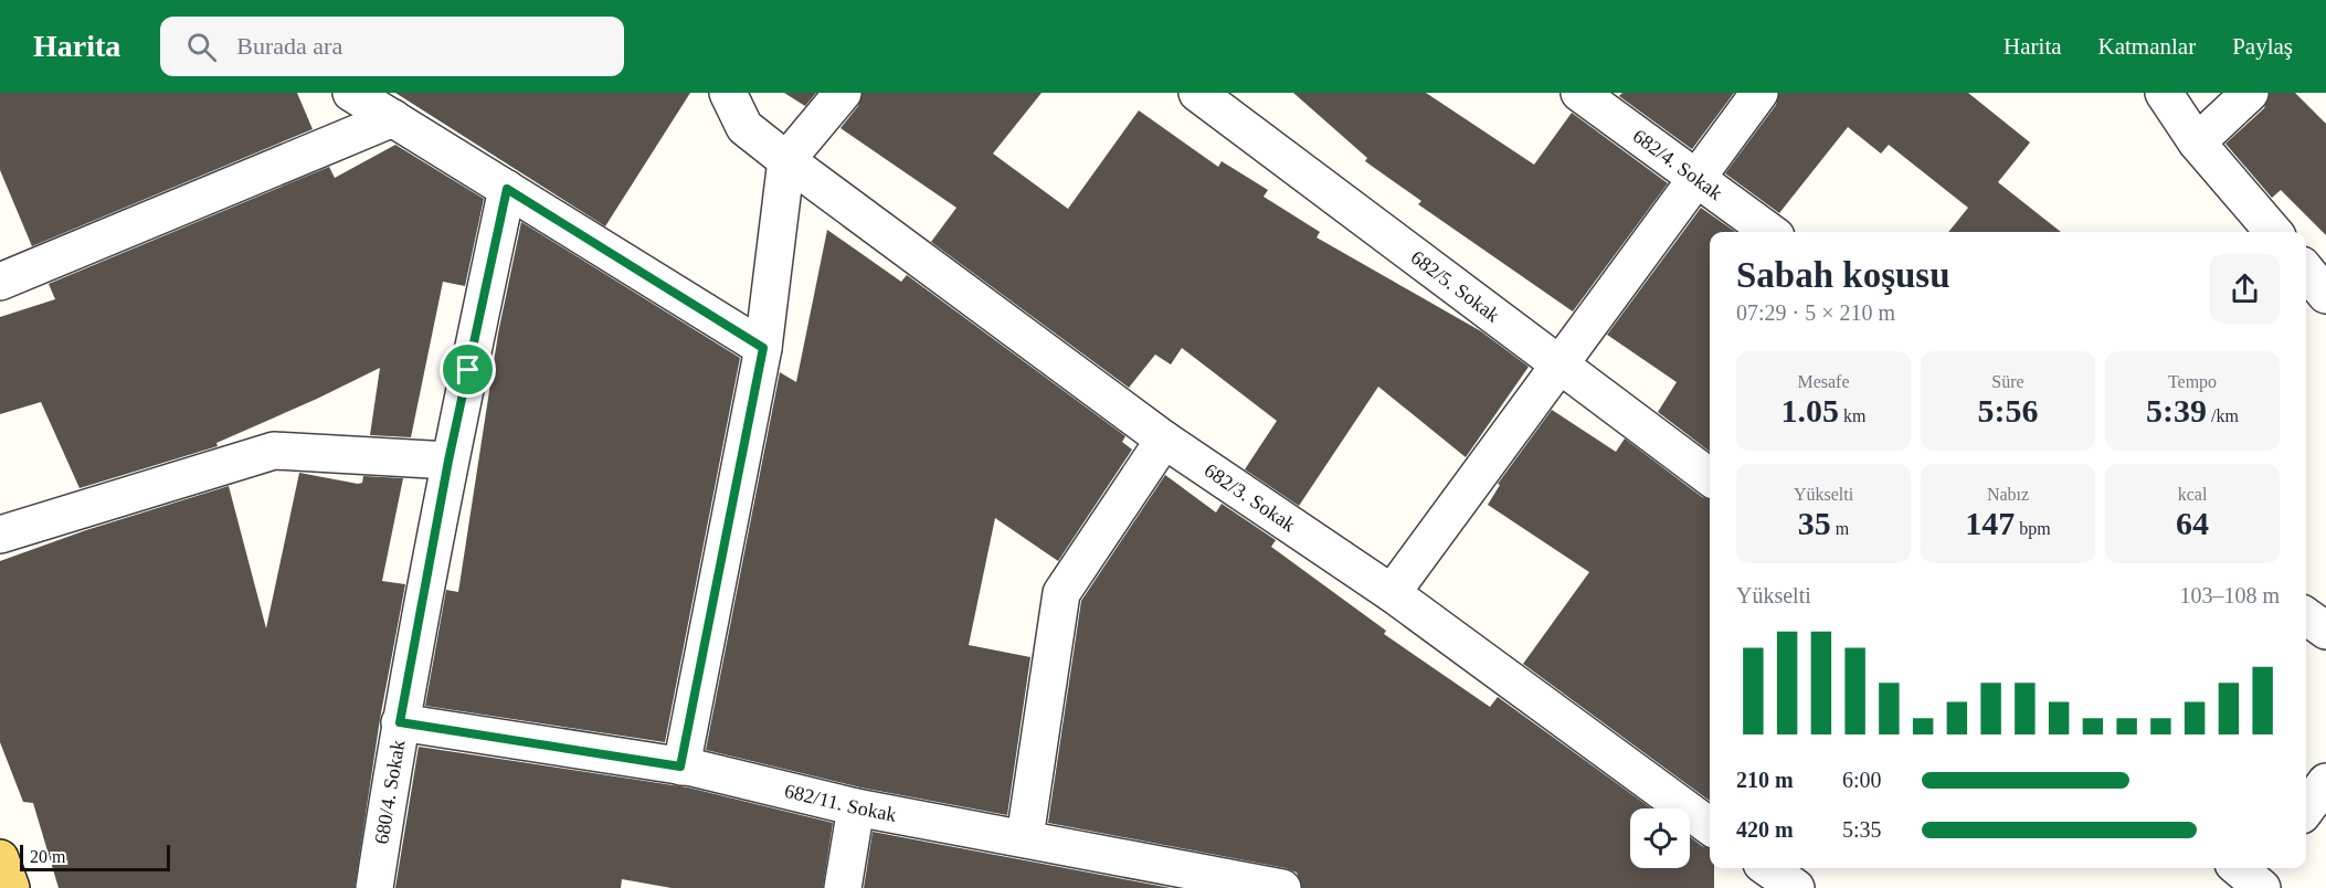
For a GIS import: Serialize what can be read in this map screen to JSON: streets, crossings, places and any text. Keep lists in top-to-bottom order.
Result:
{
  "streets": {
    "street": [
      "682/4. Sokak",
      "682/5. Sokak",
      "682/3. Sokak",
      "680/4. Sokak",
      "682/11. Sokak"
    ]
  },
  "crossings": [
    ["680/4. Sokak", "682/11. Sokak"]
  ],
  "scale_bar": "20 m",
  "page": {
    "header": "Harita",
    "search": "Burada ara",
    "nav": ["Harita", "Katmanlar", "Paylaş"],
    "heading": ["Sabah koşusu", "07:29 · 5 × 210 m"],
    "stats": [
      ["Mesafe", "1.05 km"],
      ["Süre", "5:56"],
      ["Tempo", "5:39 /km"],
      ["Yükselti", "35 m"],
      ["Nabız", "147 bpm"],
      ["kcal", "64"]
    ],
    "chart": ["Yükselti", "103–108 m"],
    "list": [
      {
        "name": "210 m",
        "note": "6:00"
      },
      {
        "name": "420 m",
        "note": "5:35"
      }
    ],
    "scale": "20 m"
  }
}
